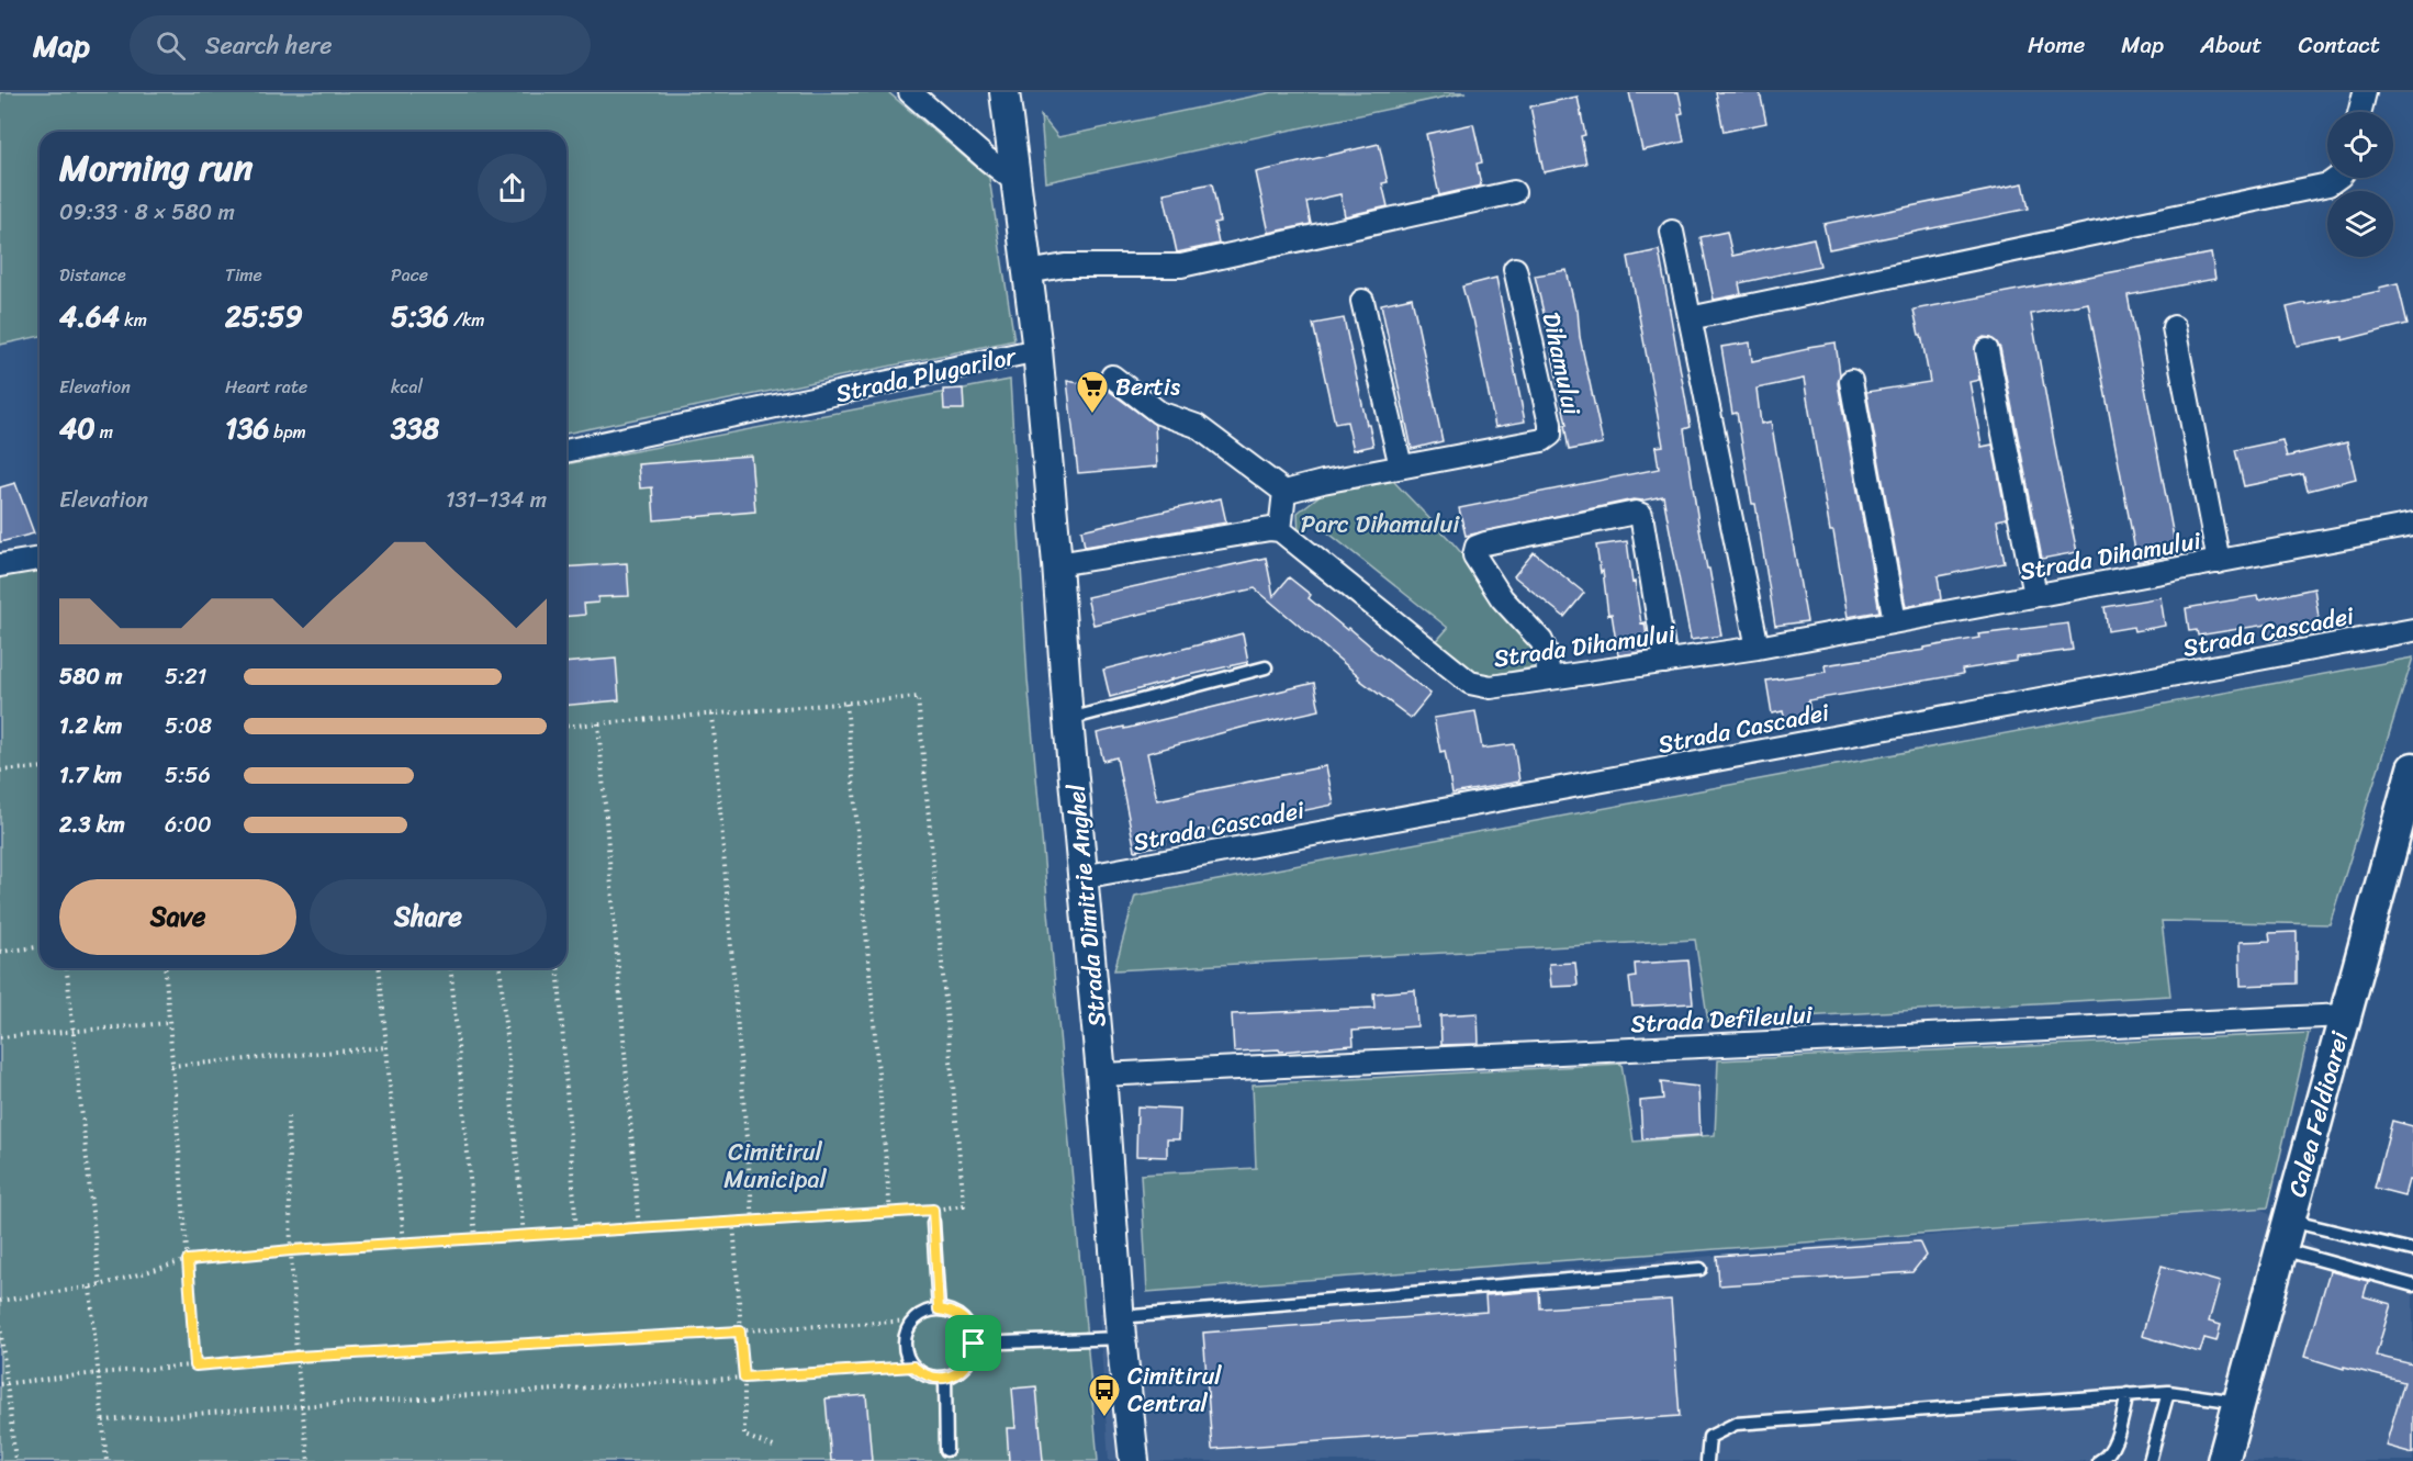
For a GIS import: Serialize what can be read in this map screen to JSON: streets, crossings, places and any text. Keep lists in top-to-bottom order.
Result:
{
  "streets": {
    "main road": ["Calea Feldioarei"],
    "street": [
      "Dihamului",
      "Strada Plugarilor",
      "Strada Dihamului",
      "Strada Cascadei",
      "Strada Dimitrie Anghel",
      "Strada Defileului"
    ]
  },
  "crossings": [
    ["Strada Plugarilor", "Strada Dimitrie Anghel"],
    ["Strada Cascadei", "Strada Dimitrie Anghel"],
    ["Strada Dimitrie Anghel", "Strada Defileului"],
    ["Strada Defileului", "Calea Feldioarei"]
  ],
  "parks": ["Parc Dihamului", "Cimitirul Municipal"],
  "places": {
    "supermarket": ["Bertis"],
    "bus stop": ["Cimitirul Central"]
  },
  "page": {
    "header": "Map",
    "search": "Search here",
    "nav": [
      "Home",
      "Map",
      "About",
      "Contact"
    ],
    "heading": ["Morning run", "09:33 · 8 × 580 m"],
    "stats": [
      ["Distance", "4.64 km"],
      ["Time", "25:59"],
      ["Pace", "5:36 /km"],
      ["Elevation", "40 m"],
      ["Heart rate", "136 bpm"],
      ["kcal", "338"]
    ],
    "chart": ["Elevation", "131–134 m"],
    "list": [
      {
        "name": "580 m",
        "note": "5:21"
      },
      {
        "name": "1.2 km",
        "note": "5:08"
      },
      {
        "name": "1.7 km",
        "note": "5:56"
      },
      {
        "name": "2.3 km",
        "note": "6:00"
      }
    ],
    "buttons": ["Save", "Share"]
  }
}
